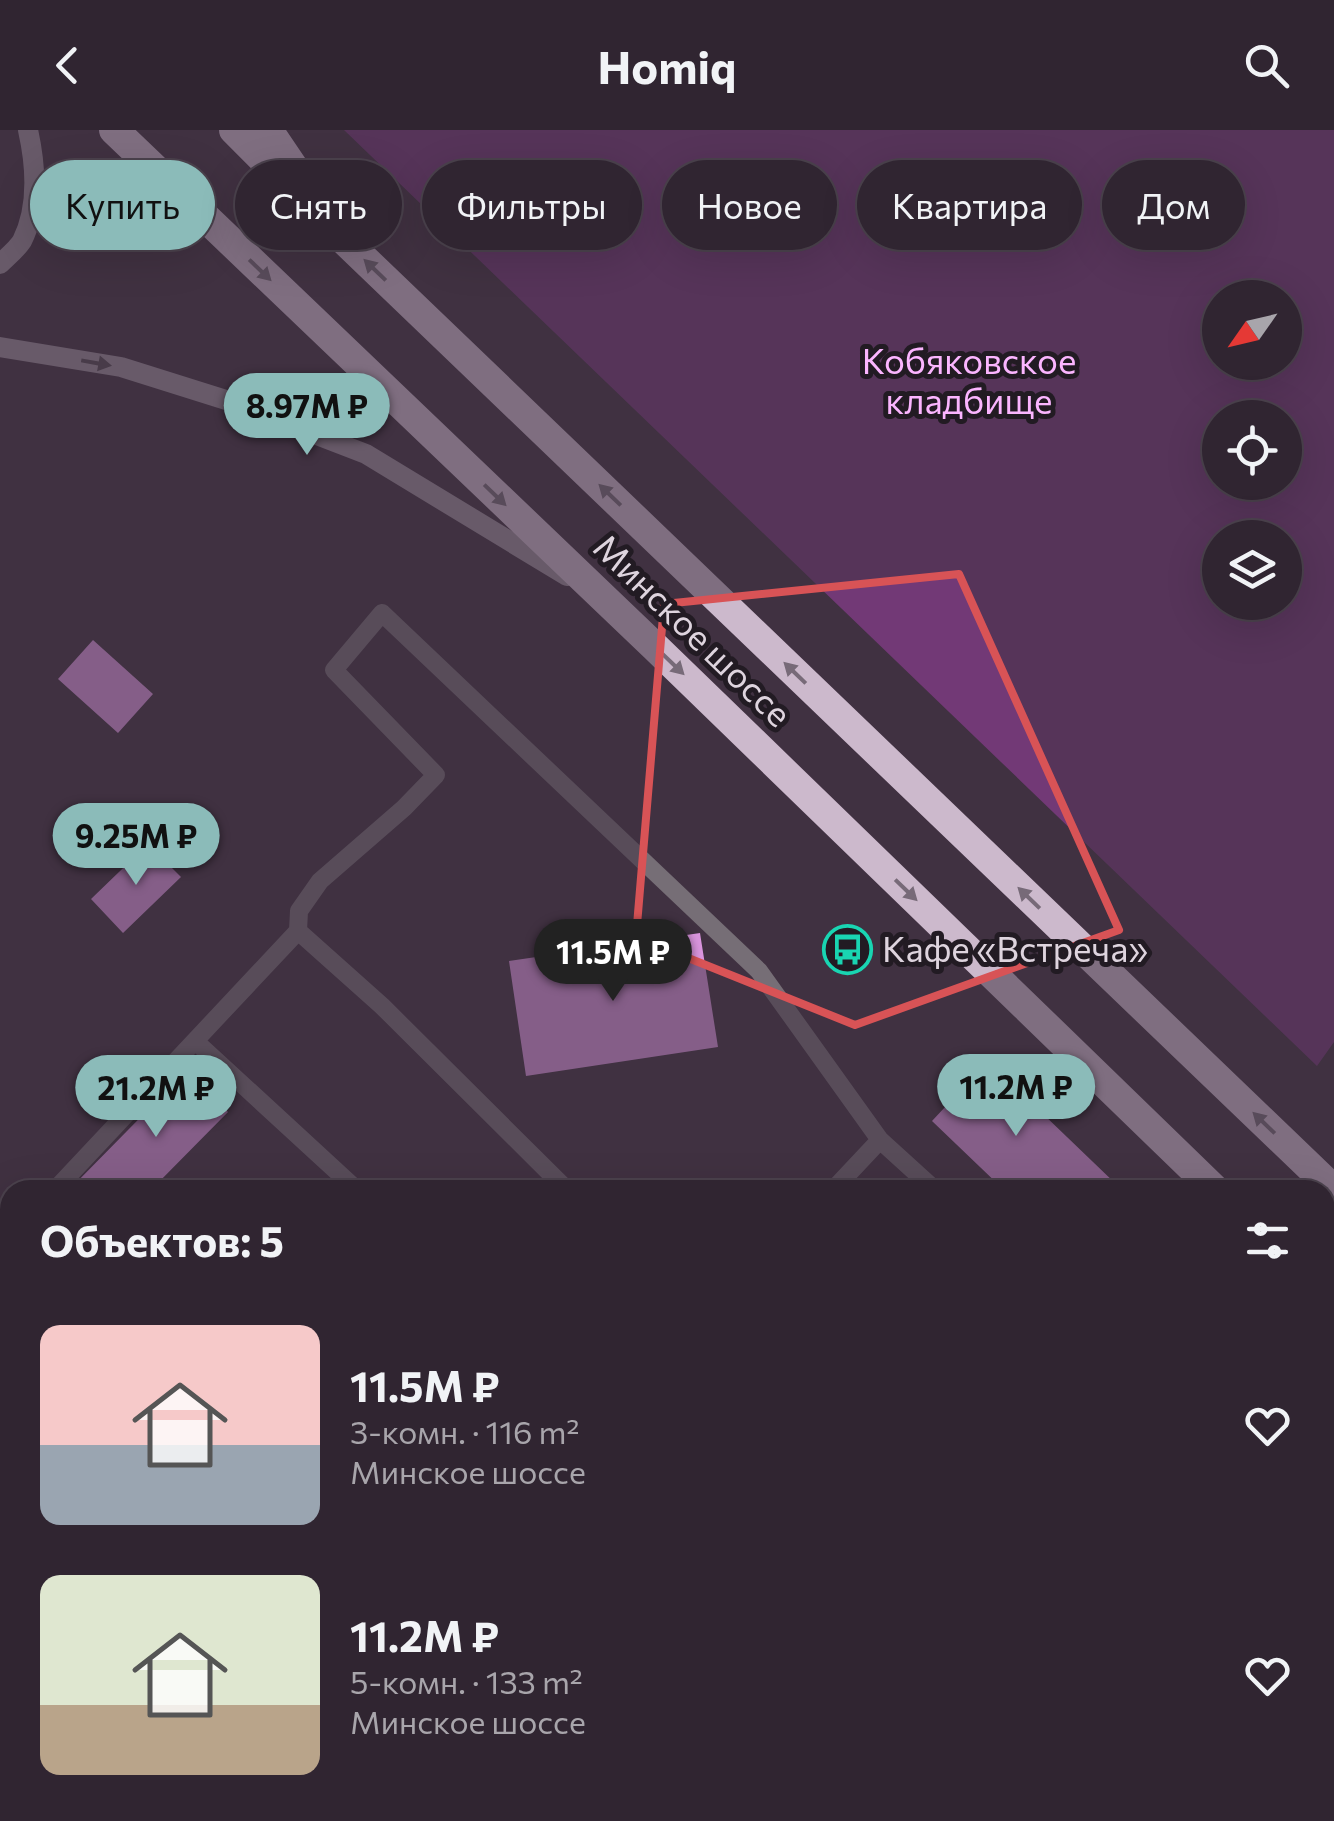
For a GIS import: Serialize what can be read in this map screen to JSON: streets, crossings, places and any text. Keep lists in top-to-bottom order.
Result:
{
  "streets": {
    "highway": ["Минское шоссе"]
  },
  "parks": ["Кобяковское кладбище"],
  "places": {
    "bus stop": ["Кафе «Встреча»"]
  },
  "north": "bottom left",
  "page": {
    "header": "Homiq",
    "chip": [
      "Купить",
      "Снять",
      "Фильтры",
      "Новое",
      "Квартира",
      "Дом"
    ],
    "price": [
      "8.97M ₽",
      "9.25M ₽",
      "11.5M ₽",
      "11.2M ₽",
      "21.2M ₽"
    ],
    "heading": "Объектов: 5",
    "list": [
      {
        "name": "11.5M ₽",
        "note": "3-комн. · 116 m² · Минское шоссе"
      },
      {
        "name": "11.2M ₽",
        "note": "5-комн. · 133 m² · Минское шоссе"
      }
    ]
  }
}
